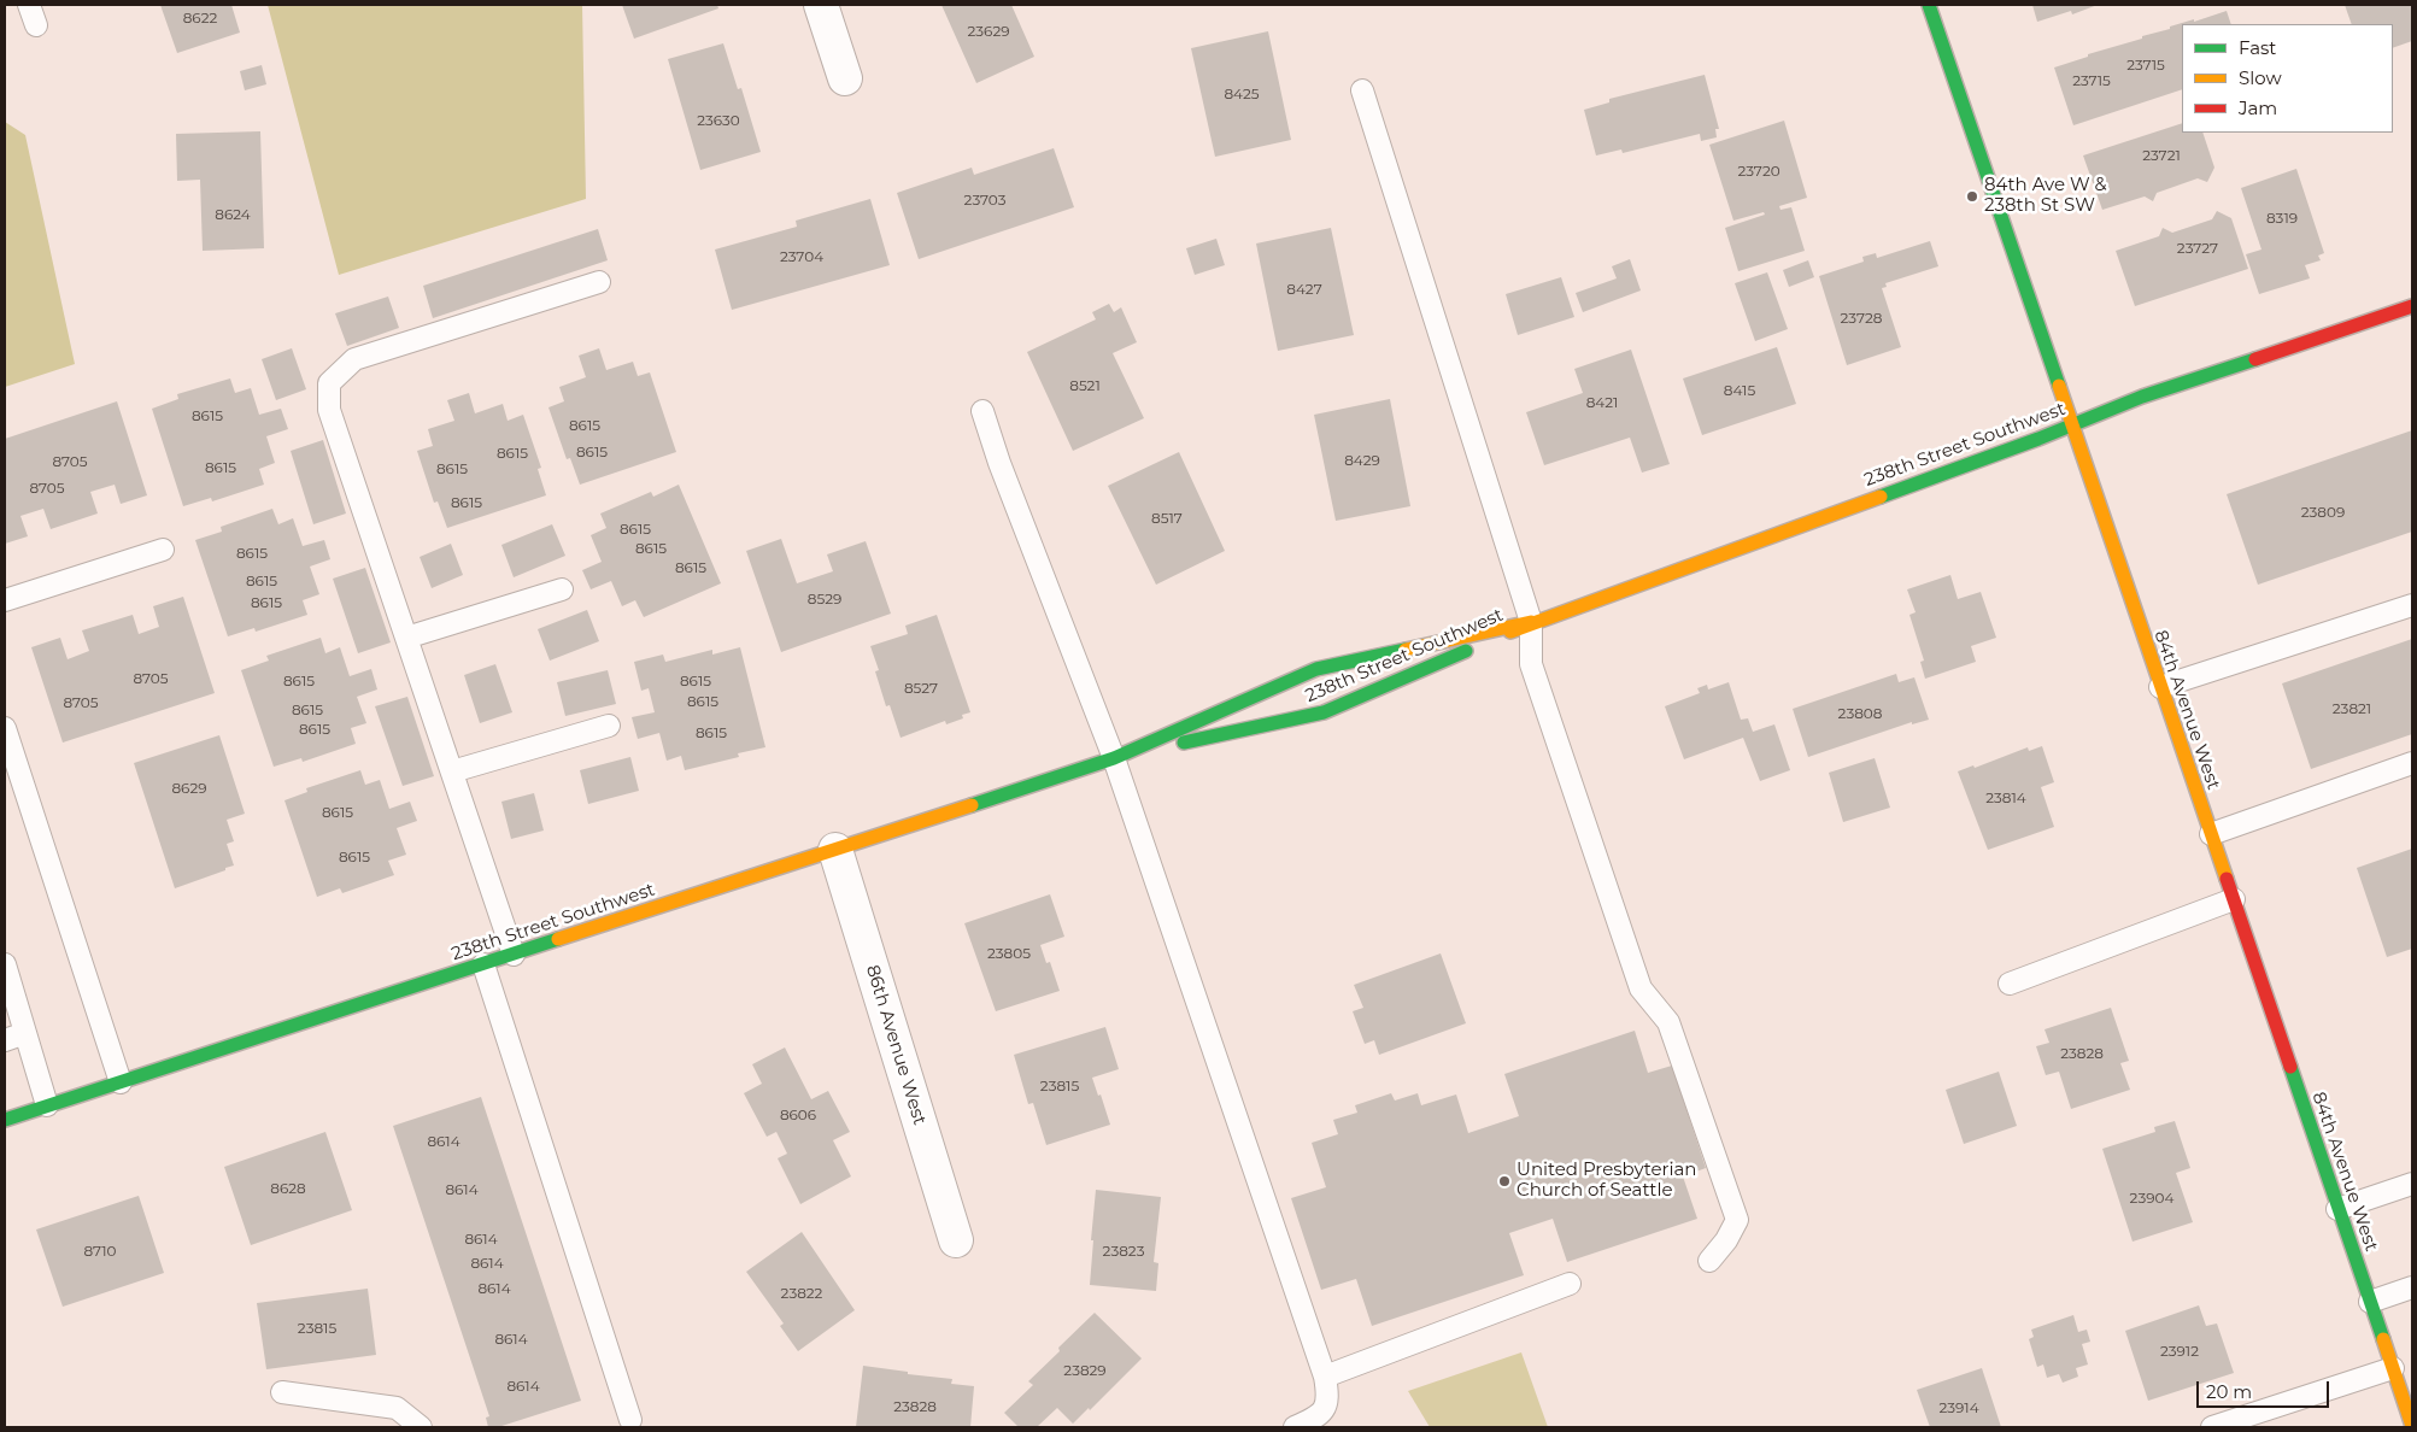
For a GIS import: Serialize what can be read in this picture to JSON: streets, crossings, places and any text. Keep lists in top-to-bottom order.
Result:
{
  "streets": {
    "street": ["238th Street Southwest", "84th Avenue West", "86th Avenue West"]
  },
  "crossings": [
    ["238th Street Southwest", "84th Avenue West"],
    ["238th Street Southwest", "86th Avenue West"]
  ],
  "places": ["84th Ave W & 238th St SW", "United Presbyterian Church of Seattle"],
  "house_numbers": [
    "8622",
    "23629",
    "23715",
    "23715",
    "8425",
    "23630",
    "23721",
    "23720",
    "23703",
    "8624",
    "8319",
    "23727",
    "23704",
    "8427",
    "23728",
    "8521",
    "8415",
    "8421",
    "8615",
    "8615",
    "8615",
    "8615",
    "8429",
    "8705",
    "8615",
    "8615",
    "8705",
    "8615",
    "23809",
    "8517",
    "8615",
    "8615",
    "8615",
    "8615",
    "8615",
    "8529",
    "8615",
    "8705",
    "8615",
    "8615",
    "8527",
    "8615",
    "8705",
    "23821",
    "8615",
    "23808",
    "8615",
    "8615",
    "8629",
    "23814",
    "8615",
    "8615",
    "23805",
    "23828",
    "23815",
    "8606",
    "8614",
    "8628",
    "8614",
    "23904",
    "8614",
    "8710",
    "23823",
    "8614",
    "8614",
    "23822",
    "23815",
    "8614",
    "23912",
    "23829",
    "8614",
    "23828",
    "23914"
  ],
  "legend": ["Fast", "Slow", "Jam"],
  "scale_bar": "20 m"
}
